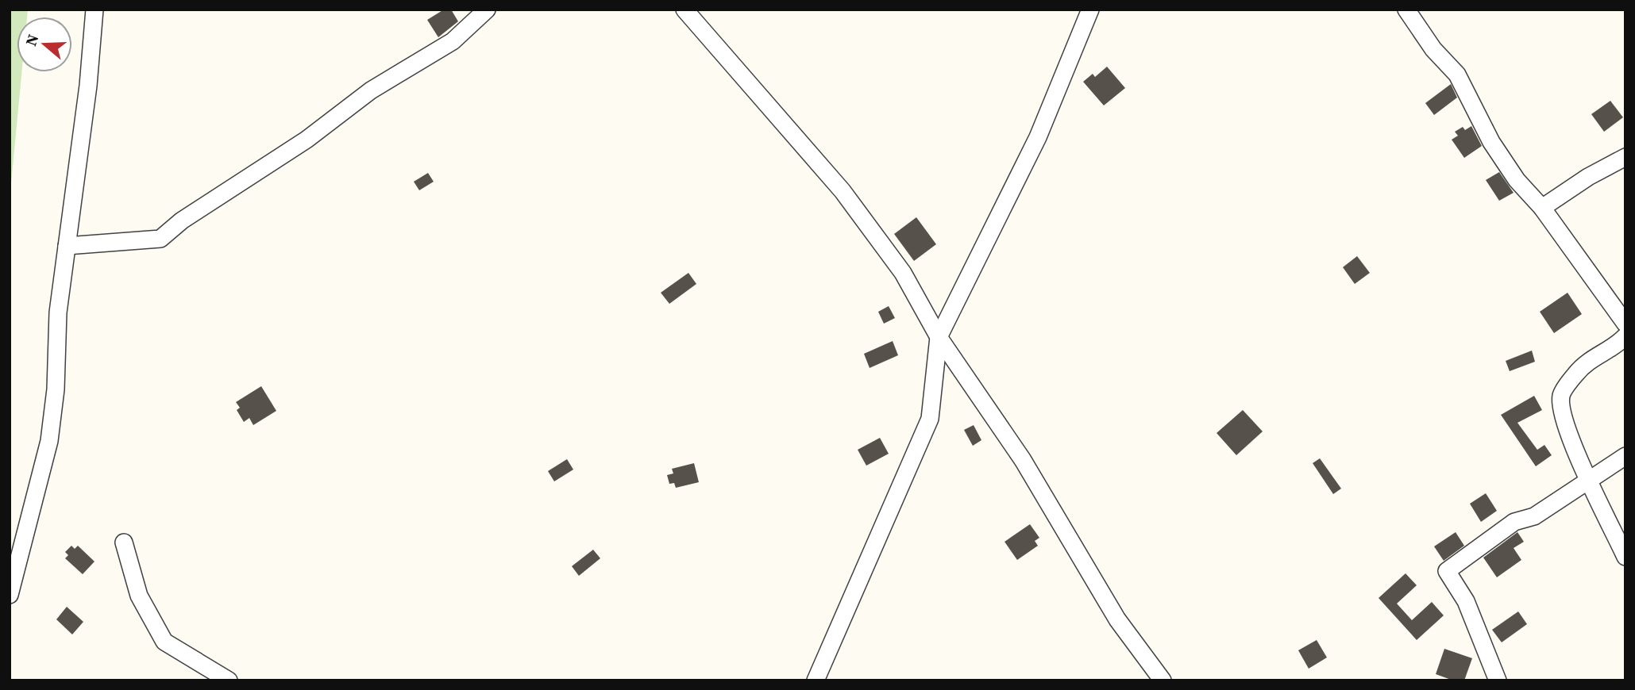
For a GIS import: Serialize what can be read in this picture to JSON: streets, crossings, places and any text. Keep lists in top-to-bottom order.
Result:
{
  "north": "left"
}
